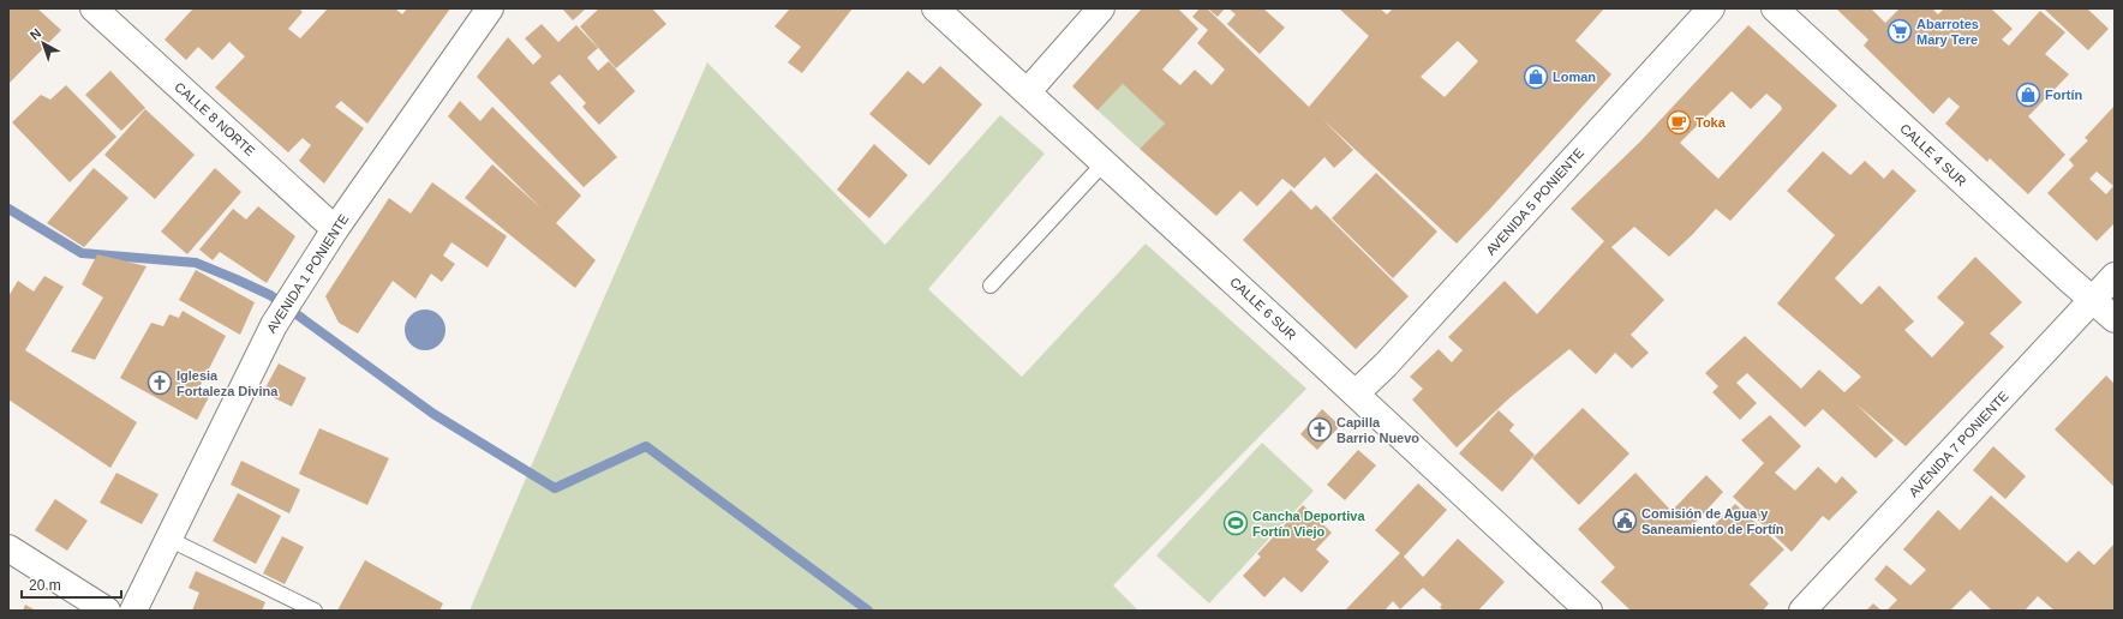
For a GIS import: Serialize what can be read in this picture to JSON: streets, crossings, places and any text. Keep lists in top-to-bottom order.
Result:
{
  "streets": {
    "street": [
      "CALLE 8 NORTE",
      "CALLE 4 SUR",
      "AVENIDA 5 PONIENTE",
      "AVENIDA 1 PONIENTE",
      "CALLE 6 SUR",
      "AVENIDA 7 PONIENTE"
    ]
  },
  "crossings": [
    ["CALLE 8 NORTE", "AVENIDA 1 PONIENTE"],
    ["CALLE 4 SUR", "AVENIDA 7 PONIENTE"],
    ["AVENIDA 5 PONIENTE", "CALLE 6 SUR"]
  ],
  "places": {
    "supermarket": ["Abarrotes Mary Tere"],
    "shop": ["Loman", "Fortín"],
    "cafe": ["Toka"],
    "church": ["Iglesia Fortaleza Divina", "Capilla Barrio Nuevo"],
    "public building": ["Comisión de Agua y Saneamiento de Fortín"],
    "sports": ["Cancha Deportiva Fortín Viejo"]
  },
  "scale_bar": "20 m",
  "north": "top left"
}
